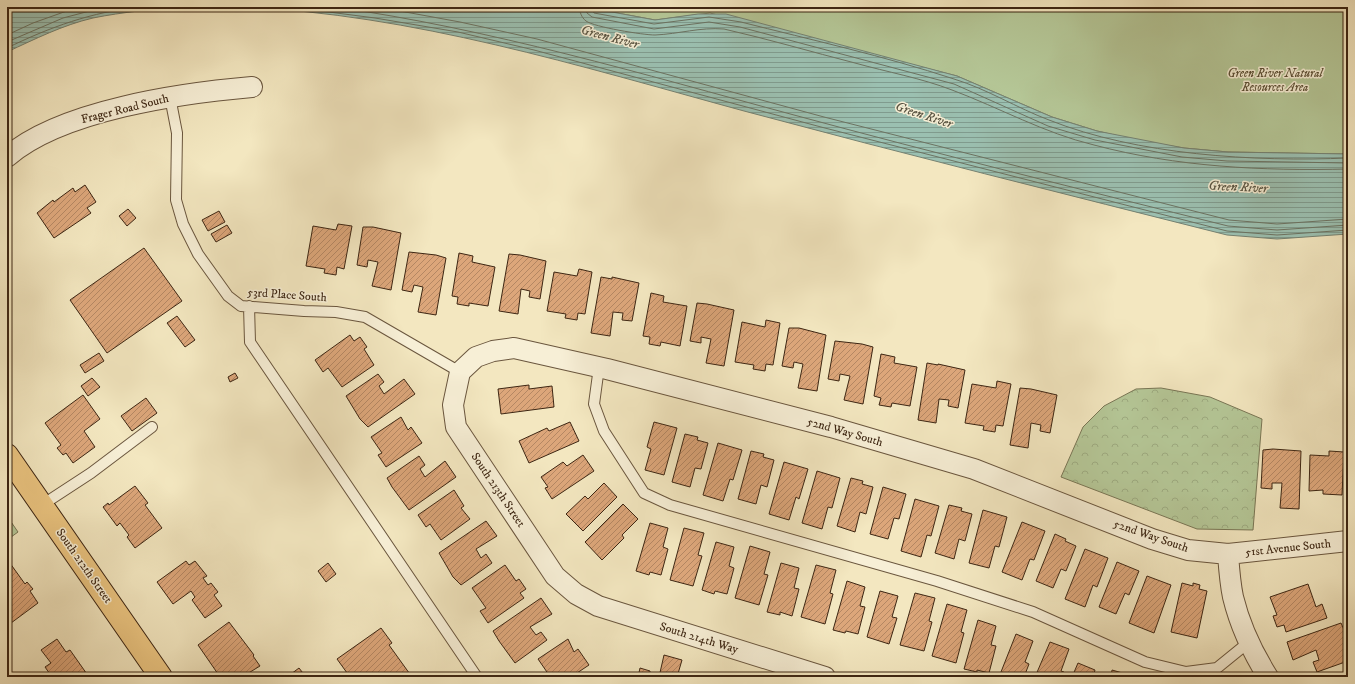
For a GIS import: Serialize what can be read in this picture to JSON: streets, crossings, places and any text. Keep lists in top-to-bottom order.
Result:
{
  "streets": {
    "main road": ["South 212th Street"],
    "street": [
      "Frager Road South",
      "52nd Way South",
      "South 213th Street",
      "51st Avenue South",
      "South 214th Way"
    ],
    "lane": ["53rd Place South"]
  },
  "crossings": [
    ["Frager Road South", "53rd Place South"],
    ["53rd Place South", "52nd Way South"],
    ["53rd Place South", "South 213th Street"],
    ["52nd Way South", "South 213th Street"],
    ["52nd Way South", "51st Avenue South"],
    ["South 213th Street", "South 214th Way"]
  ],
  "water": ["Green River"],
  "parks": ["Green River Natural Resources Area"]
}
